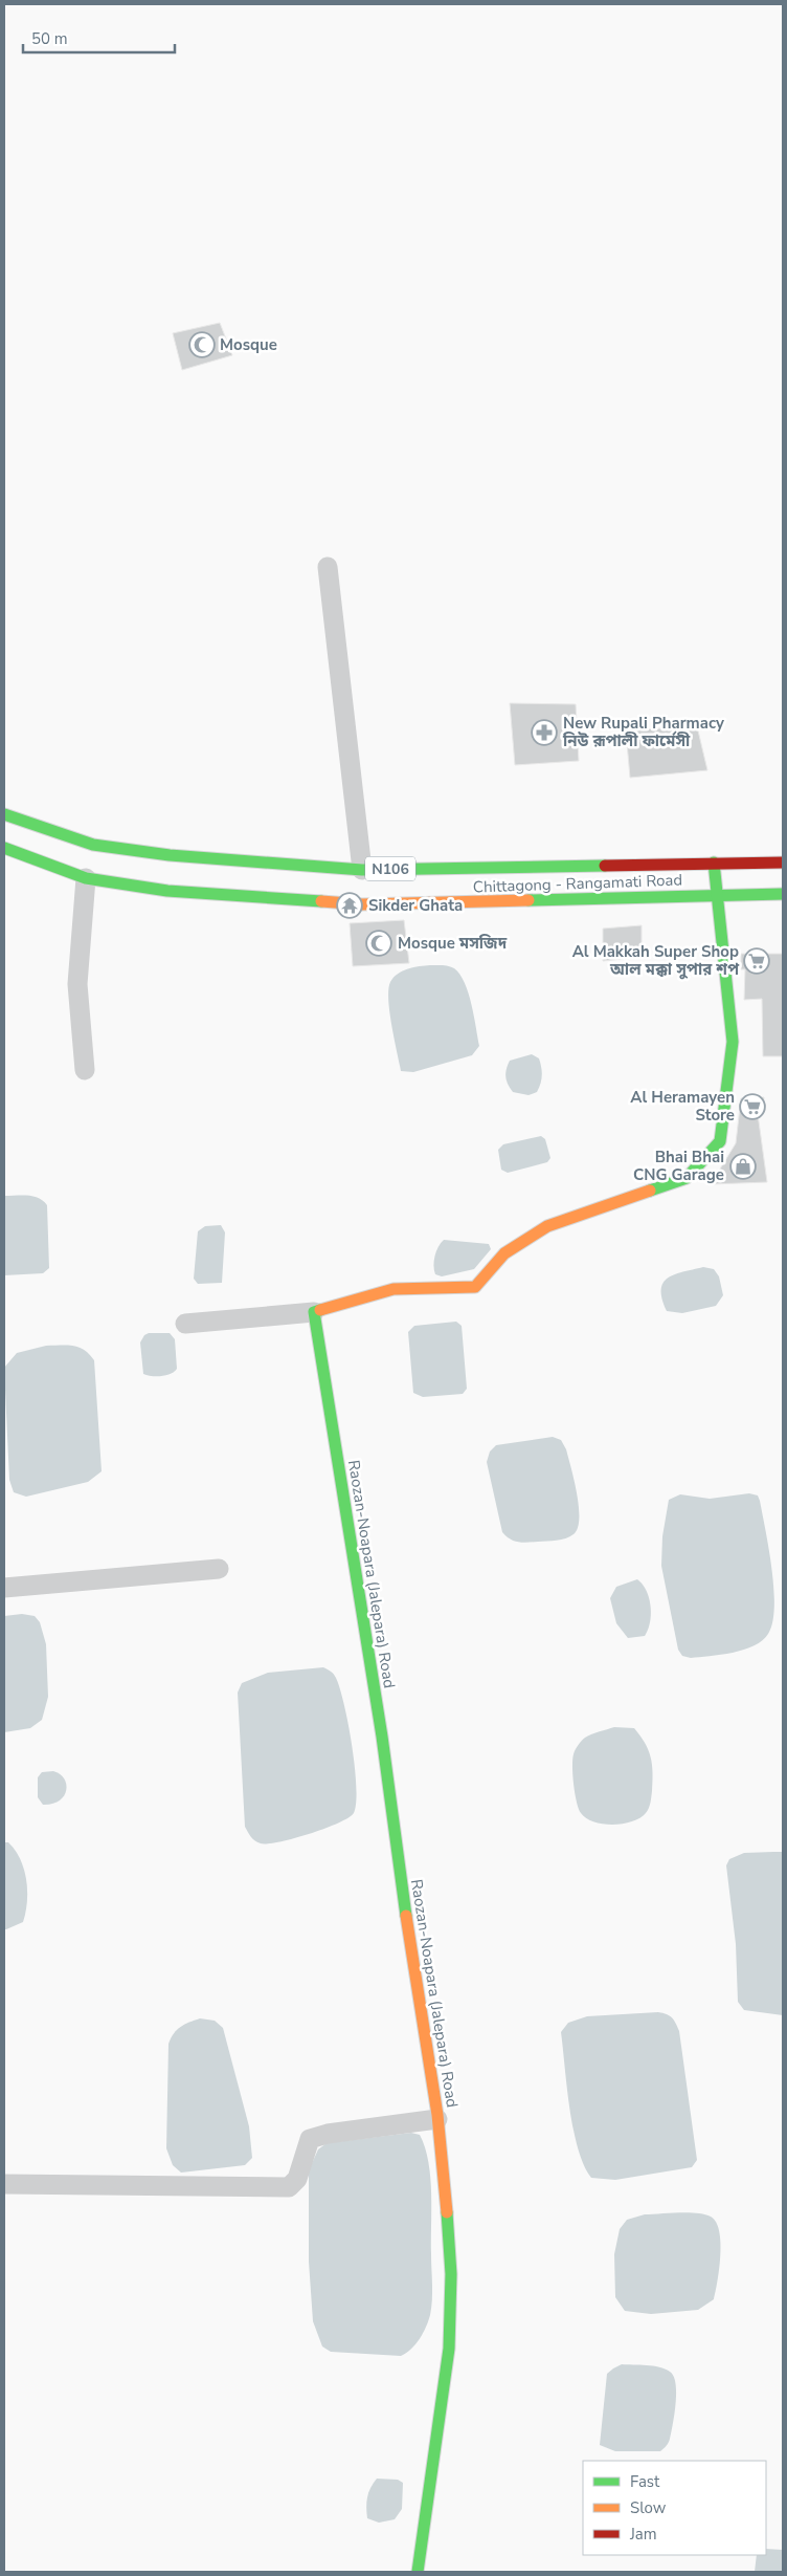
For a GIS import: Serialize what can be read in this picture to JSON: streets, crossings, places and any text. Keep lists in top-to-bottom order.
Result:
{
  "streets": {
    "main road": ["N106", "Chittagong - Rangamati Road", "Raozan-Noapara (Jalepara) Road"]
  },
  "places": {
    "mosque": ["Mosque", "Mosque মসজিদ"],
    "pharmacy": ["New Rupali Pharmacy নিউ রূপালী ফার্মেসী"],
    "temple": ["Sikder Ghata"],
    "supermarket": ["Al Makkah Super Shop আল মক্কা সুপার শপ", "Al Heramayen Store"],
    "shop": ["Bhai Bhai CNG Garage"]
  },
  "legend": ["Fast", "Slow", "Jam"],
  "scale_bar": "50 m"
}
